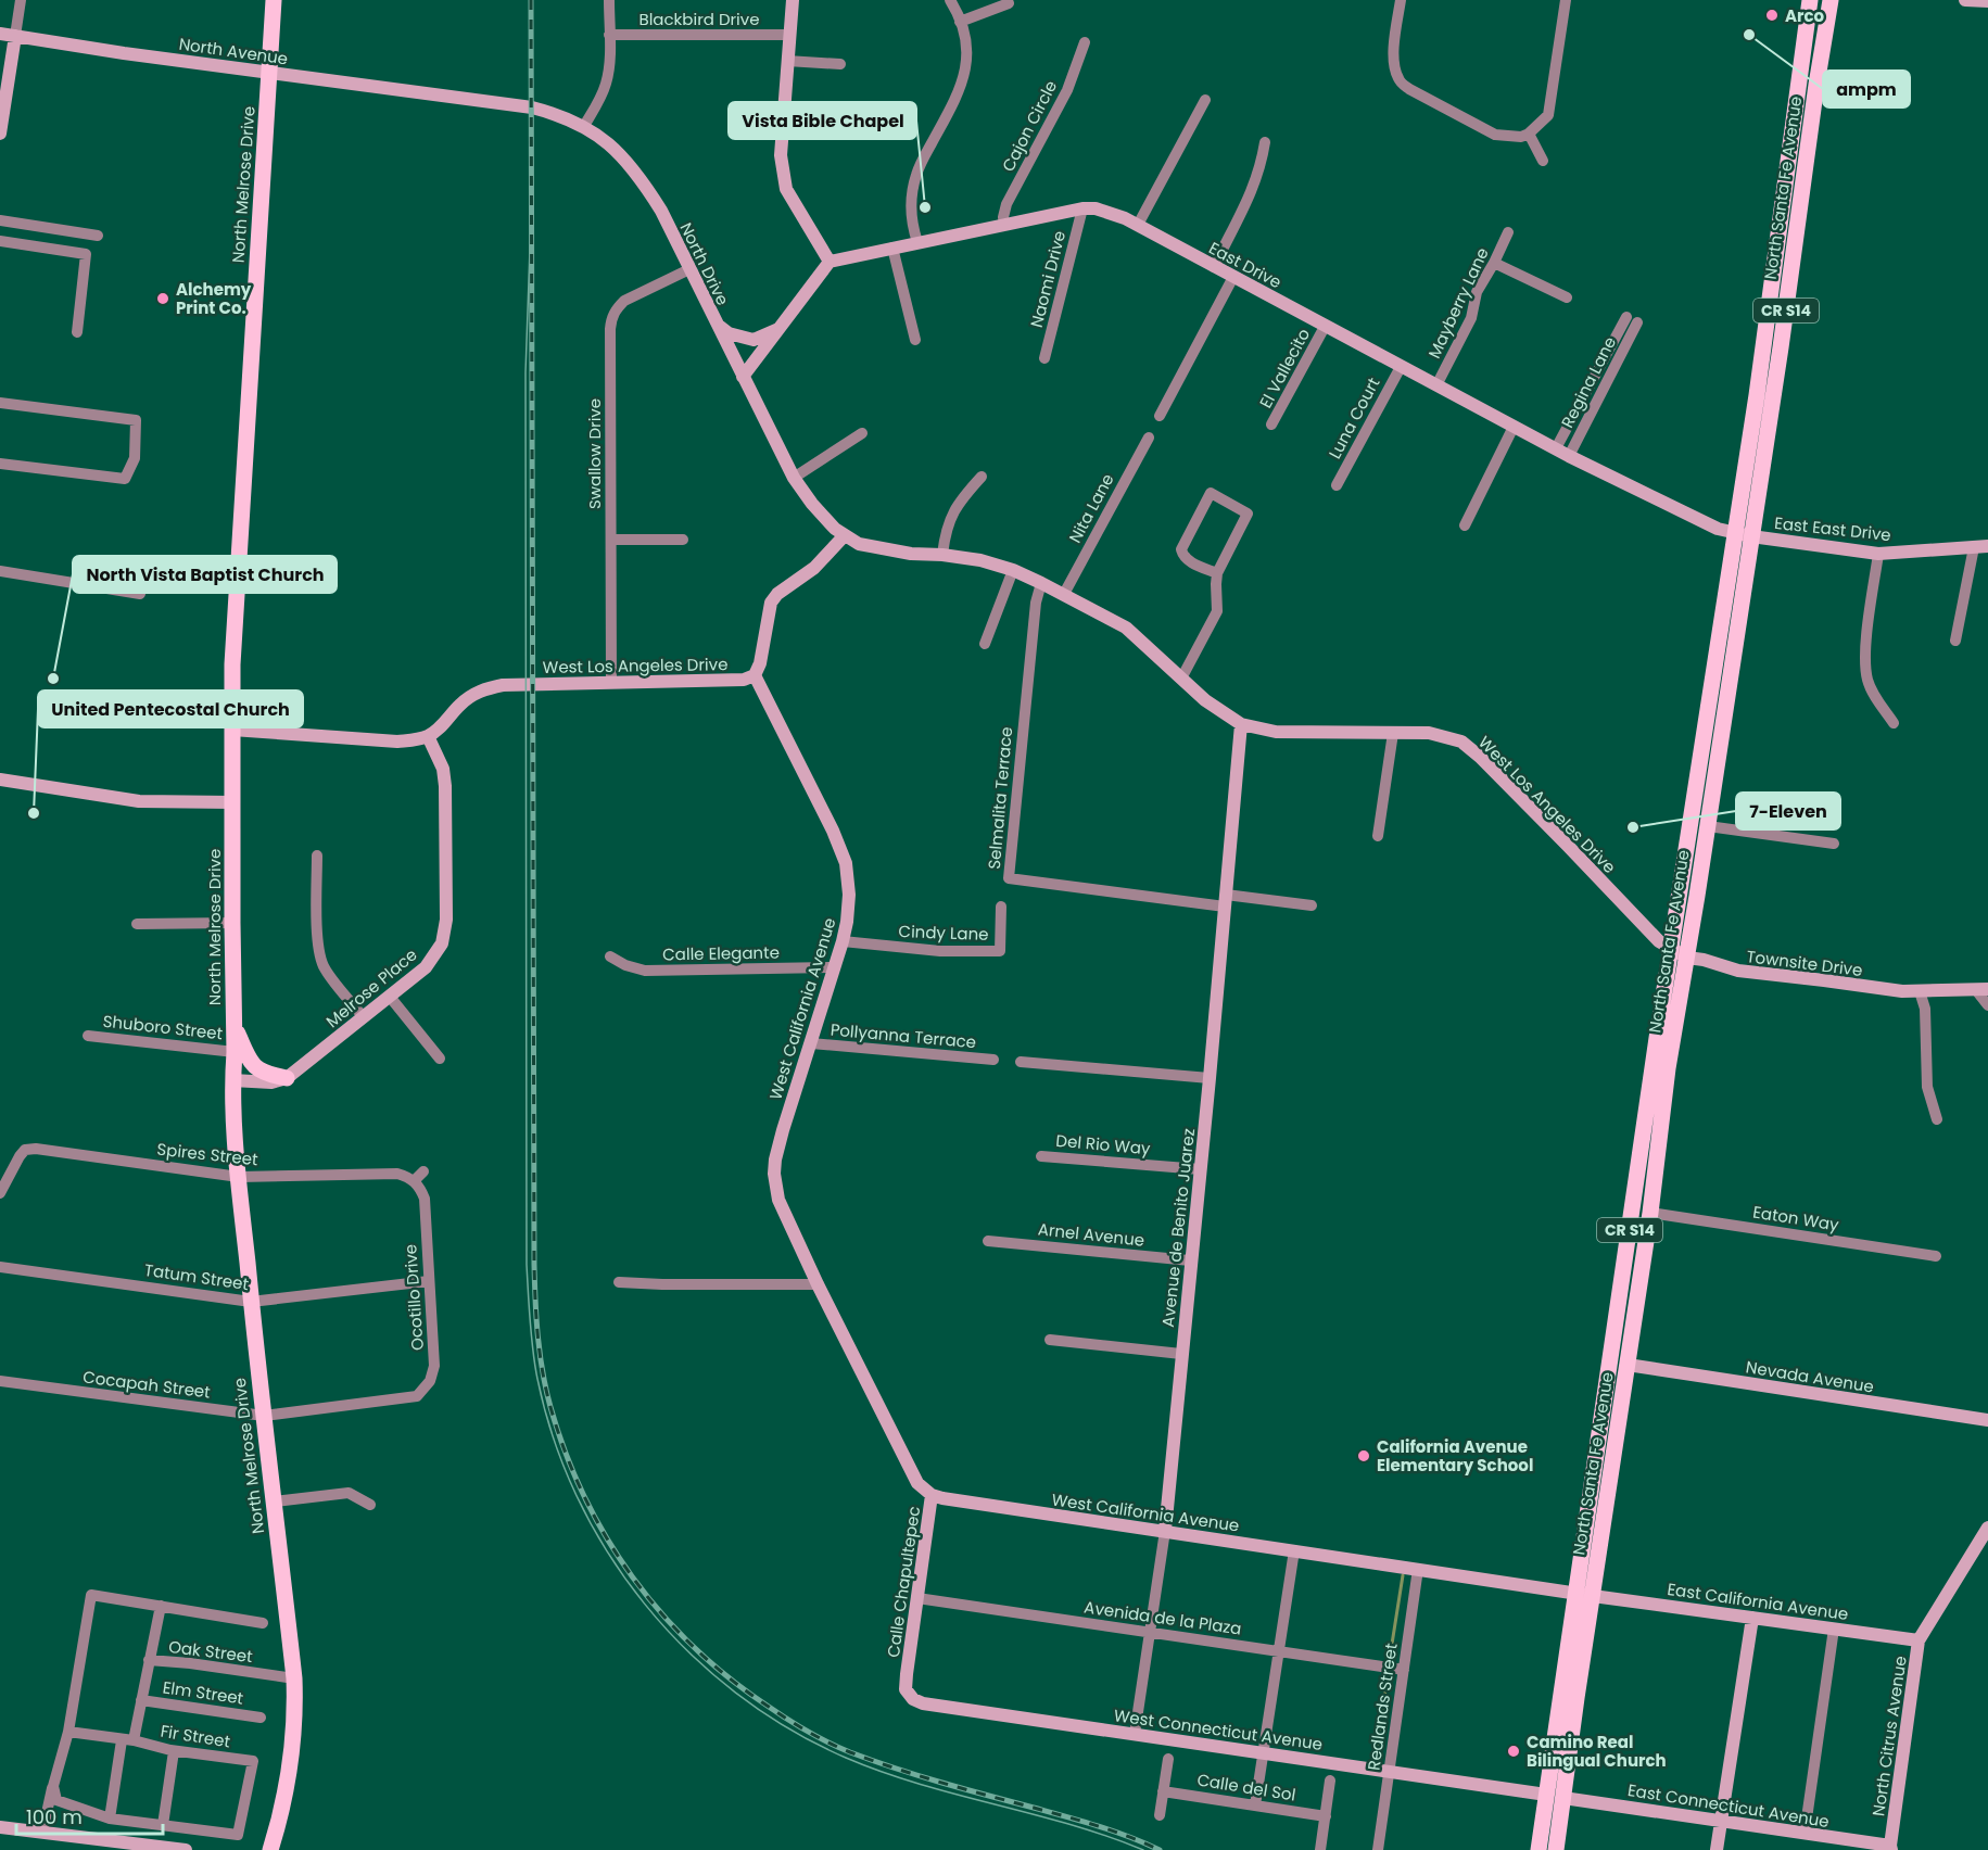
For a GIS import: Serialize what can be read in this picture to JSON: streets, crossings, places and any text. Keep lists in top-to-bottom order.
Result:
{
  "streets": {
    "main road": ["North Melrose Drive", "North Santa Fe Avenue", "CR S14"],
    "street": [
      "Blackbird Drive",
      "North Avenue",
      "Cajon Circle",
      "North Drive",
      "East Drive",
      "Naomi Drive",
      "Mayberry Lane",
      "El Vallecito",
      "Regina Lane",
      "Luna Court",
      "Swallow Drive",
      "Nita Lane",
      "East East Drive",
      "West Los Angeles Drive",
      "Selmalita Terrace",
      "Cindy Lane",
      "Calle Elegante",
      "Townsite Drive",
      "Melrose Place",
      "West California Avenue",
      "Shuboro Street",
      "Pollyanna Terrace",
      "Del Rio Way",
      "Spires Street",
      "Eaton Way",
      "Avenue de Benito Juarez",
      "Arnel Avenue",
      "Tatum Street",
      "Ocotillo Drive",
      "Nevada Avenue",
      "Cocapah Street",
      "Calle Chapultepec",
      "East California Avenue",
      "Avenida de la Plaza",
      "Oak Street",
      "Elm Street",
      "Redlands Street",
      "West Connecticut Avenue",
      "Fir Street",
      "North Citrus Avenue",
      "Calle del Sol",
      "East Connecticut Avenue"
    ]
  },
  "crossings": [
    ["North Avenue", "North Melrose Drive"],
    ["North Avenue", "North Drive"],
    ["Cajon Circle", "East Drive"],
    ["North Melrose Drive", "Shuboro Street"],
    ["North Melrose Drive", "Spires Street"],
    ["North Melrose Drive", "Tatum Street"],
    ["North Melrose Drive", "Cocapah Street"],
    ["North Melrose Drive", "Oak Street"],
    ["North Santa Fe Avenue", "East Drive"],
    ["North Santa Fe Avenue", "East East Drive"],
    ["North Santa Fe Avenue", "West Los Angeles Drive"],
    ["North Santa Fe Avenue", "Townsite Drive"],
    ["North Santa Fe Avenue", "West California Avenue"],
    ["North Santa Fe Avenue", "Eaton Way"],
    ["North Santa Fe Avenue", "Nevada Avenue"],
    ["North Santa Fe Avenue", "East California Avenue"],
    ["North Santa Fe Avenue", "West Connecticut Avenue"],
    ["North Santa Fe Avenue", "East Connecticut Avenue"],
    ["North Drive", "Swallow Drive"],
    ["North Drive", "West Los Angeles Drive"],
    ["East Drive", "Naomi Drive"],
    ["East Drive", "Mayberry Lane"],
    ["East Drive", "El Vallecito"],
    ["East Drive", "Regina Lane"],
    ["East Drive", "Luna Court"],
    ["East Drive", "East East Drive"],
    ["Swallow Drive", "West Los Angeles Drive"],
    ["Nita Lane", "West Los Angeles Drive"],
    ["West Los Angeles Drive", "Selmalita Terrace"],
    ["West Los Angeles Drive", "Townsite Drive"],
    ["West Los Angeles Drive", "Melrose Place"],
    ["West Los Angeles Drive", "West California Avenue"],
    ["West Los Angeles Drive", "Avenue de Benito Juarez"],
    ["Selmalita Terrace", "Avenue de Benito Juarez"],
    ["Cindy Lane", "West California Avenue"],
    ["Calle Elegante", "West California Avenue"],
    ["West California Avenue", "Pollyanna Terrace"],
    ["West California Avenue", "Avenue de Benito Juarez"],
    ["West California Avenue", "Calle Chapultepec"],
    ["West California Avenue", "East California Avenue"],
    ["West California Avenue", "Redlands Street"],
    ["Del Rio Way", "Avenue de Benito Juarez"],
    ["Spires Street", "Ocotillo Drive"],
    ["Avenue de Benito Juarez", "Arnel Avenue"],
    ["Avenue de Benito Juarez", "Avenida de la Plaza"],
    ["Avenue de Benito Juarez", "West Connecticut Avenue"],
    ["Tatum Street", "Ocotillo Drive"],
    ["Ocotillo Drive", "Cocapah Street"],
    ["Calle Chapultepec", "Avenida de la Plaza"],
    ["Calle Chapultepec", "West Connecticut Avenue"],
    ["East California Avenue", "North Citrus Avenue"],
    ["Avenida de la Plaza", "Redlands Street"],
    ["Redlands Street", "West Connecticut Avenue"],
    ["West Connecticut Avenue", "East Connecticut Avenue"],
    ["North Citrus Avenue", "East Connecticut Avenue"]
  ],
  "places": [
    "Arco",
    "ampm",
    "Vista Bible Chapel",
    "Alchemy Print Co.",
    "North Vista Baptist Church",
    "United Pentecostal Church",
    "7-Eleven",
    "California Avenue Elementary School",
    "Camino Real Bilingual Church"
  ],
  "scale_bar": "100 m"
}
